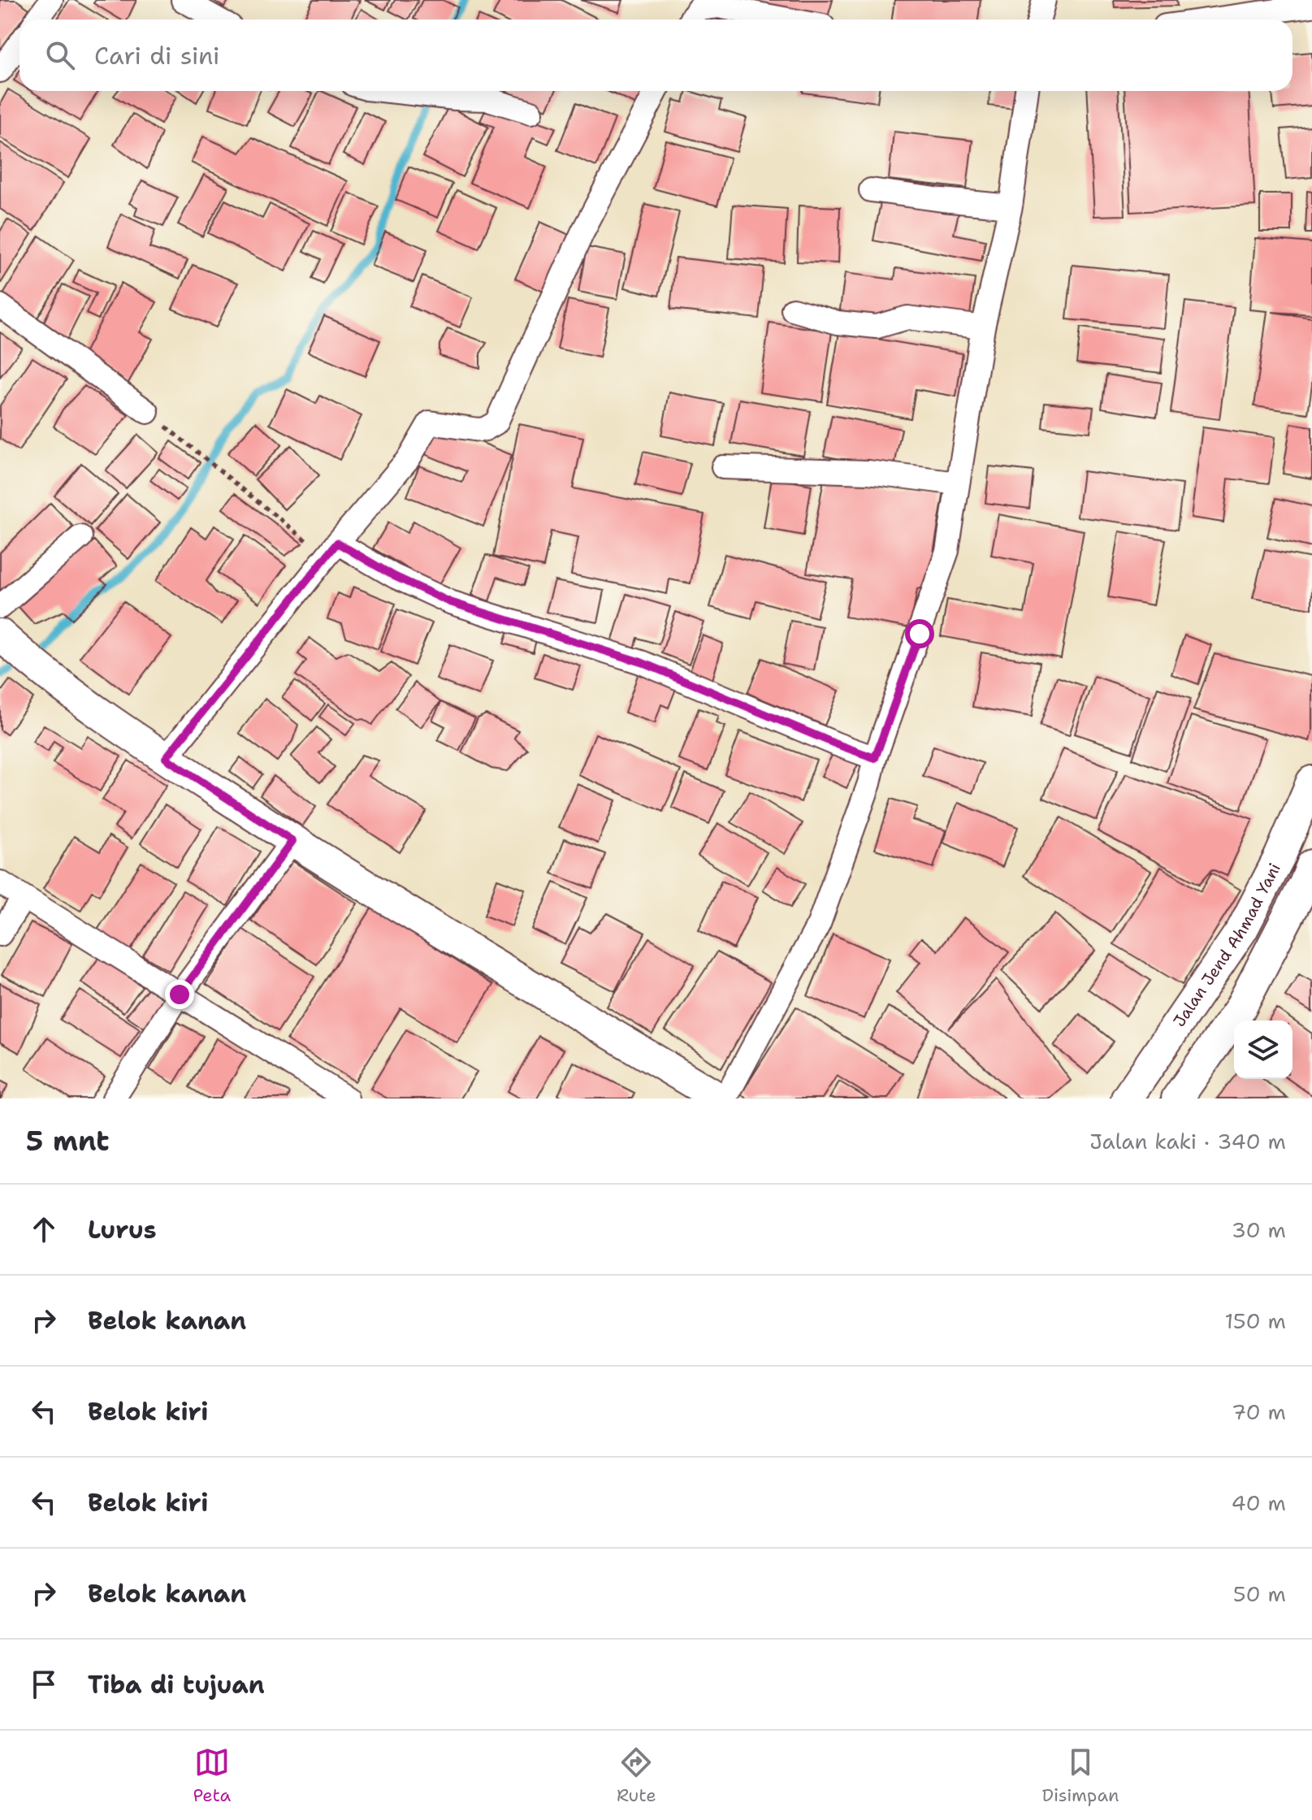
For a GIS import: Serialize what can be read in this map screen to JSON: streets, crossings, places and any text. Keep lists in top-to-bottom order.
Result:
{
  "streets": {
    "street": ["Jalan Jend Ahmad Yani"]
  },
  "page": {
    "search": "Cari di sini",
    "heading": ["5 mnt", "Jalan kaki · 340 m"],
    "list": [
      ["Lurus", "30 m"],
      ["Belok kanan", "150 m"],
      ["Belok kiri", "70 m"],
      ["Belok kiri", "40 m"],
      ["Belok kanan", "50 m"],
      "Tiba di tujuan"
    ],
    "nav": ["Peta", "Rute", "Disimpan"]
  }
}
